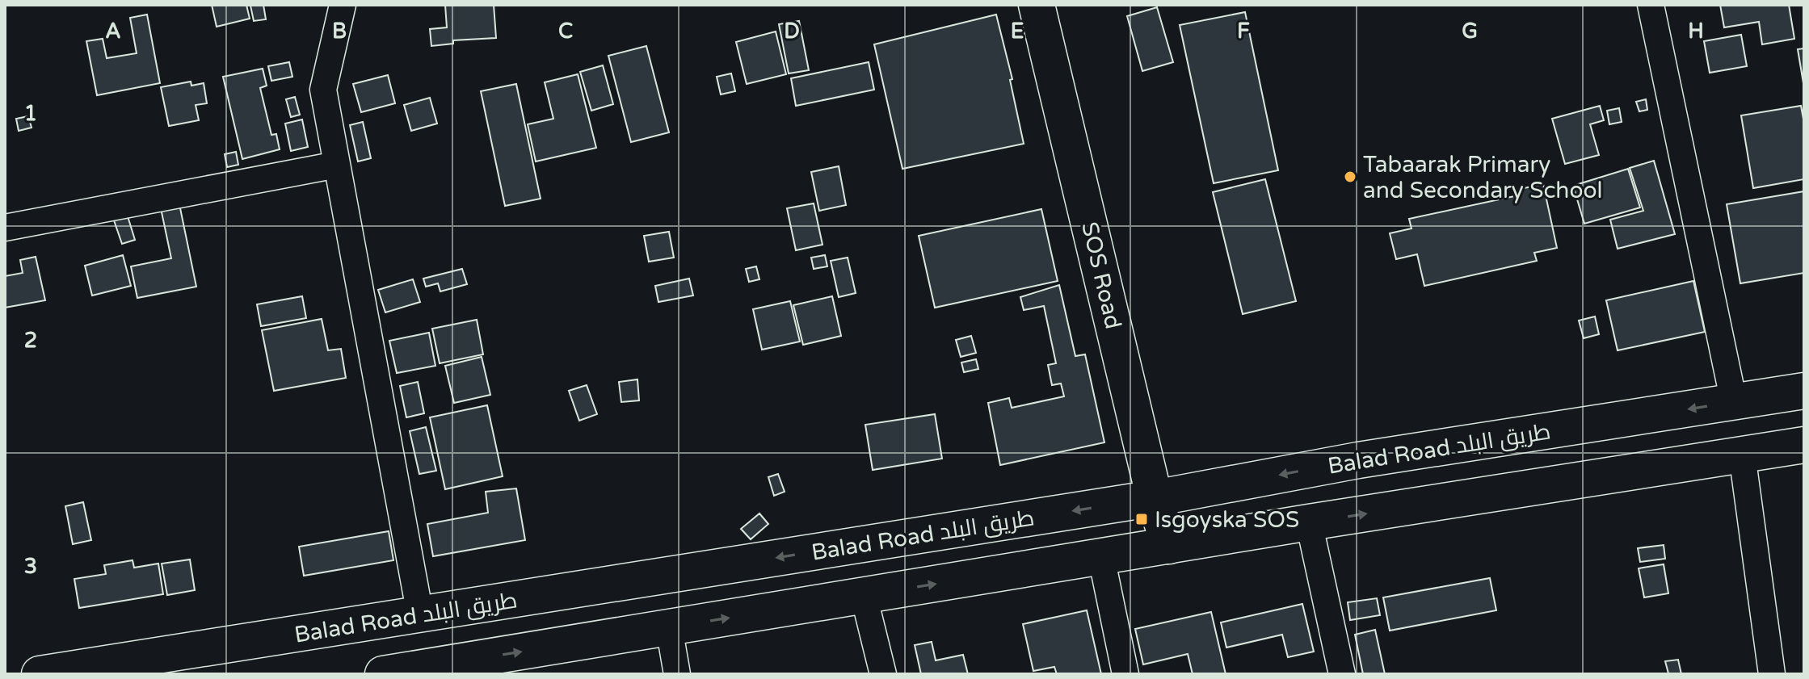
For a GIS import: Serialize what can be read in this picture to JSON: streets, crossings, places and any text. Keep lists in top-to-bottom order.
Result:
{
  "streets": {
    "main road": ["SOS Road", "Balad Road طريق البلد"]
  },
  "crossings": [
    ["SOS Road", "Balad Road طريق البلد"]
  ],
  "places": {
    "other": ["Tabaarak Primary and Secondary School"],
    "transit": ["Isgoyska SOS"]
  },
  "grid": {
    "columns": [
      "A",
      "B",
      "C",
      "D",
      "E",
      "F",
      "G",
      "H"
    ],
    "rows": ["1", "2", "3"]
  }
}
